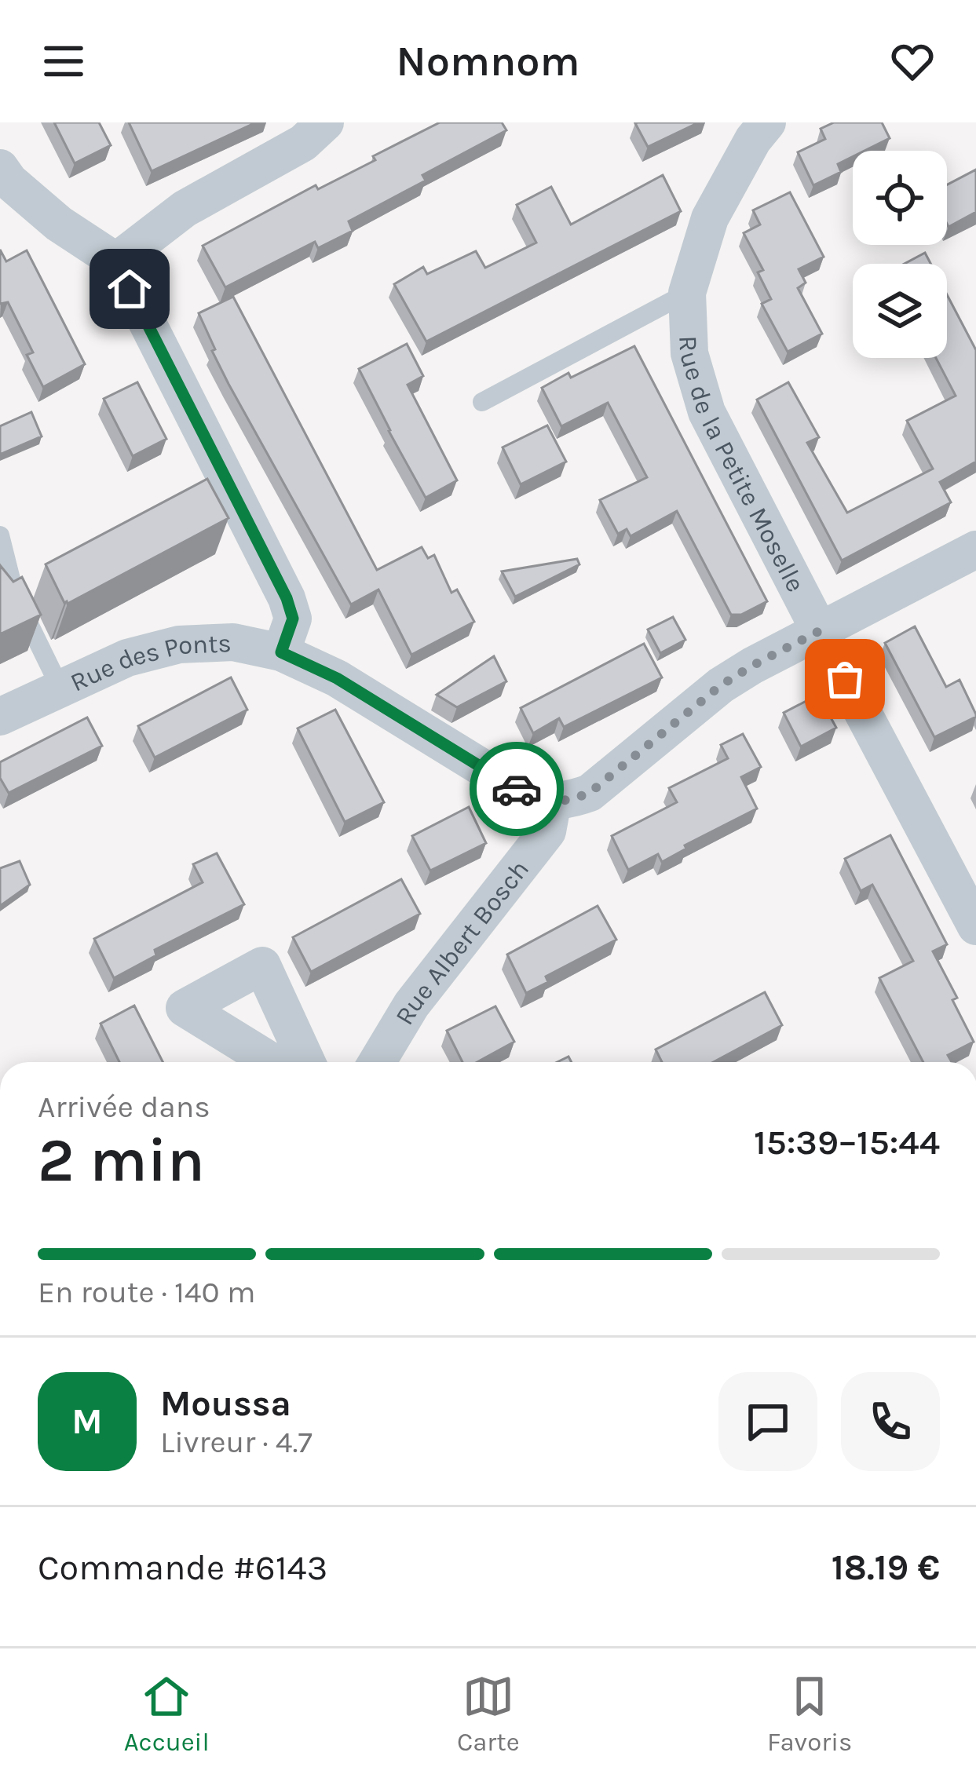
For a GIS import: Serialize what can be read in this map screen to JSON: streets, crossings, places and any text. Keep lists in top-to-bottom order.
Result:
{
  "streets": {
    "street": ["Rue de la Petite Moselle", "Rue des Ponts", "Rue Albert Bosch"]
  },
  "crossings": [
    ["Rue des Ponts", "Rue Albert Bosch"]
  ],
  "page": {
    "header": "Nomnom",
    "heading": ["2 min", "Arrivée dans", "15:39–15:44"],
    "panel": [
      "Moussa",
      "Livreur · 4.7",
      "Commande #6143",
      "18.19 €"
    ],
    "bar": "En route · 140 m",
    "round": "M",
    "tabs": ["Accueil", "Carte", "Favoris"]
  }
}
